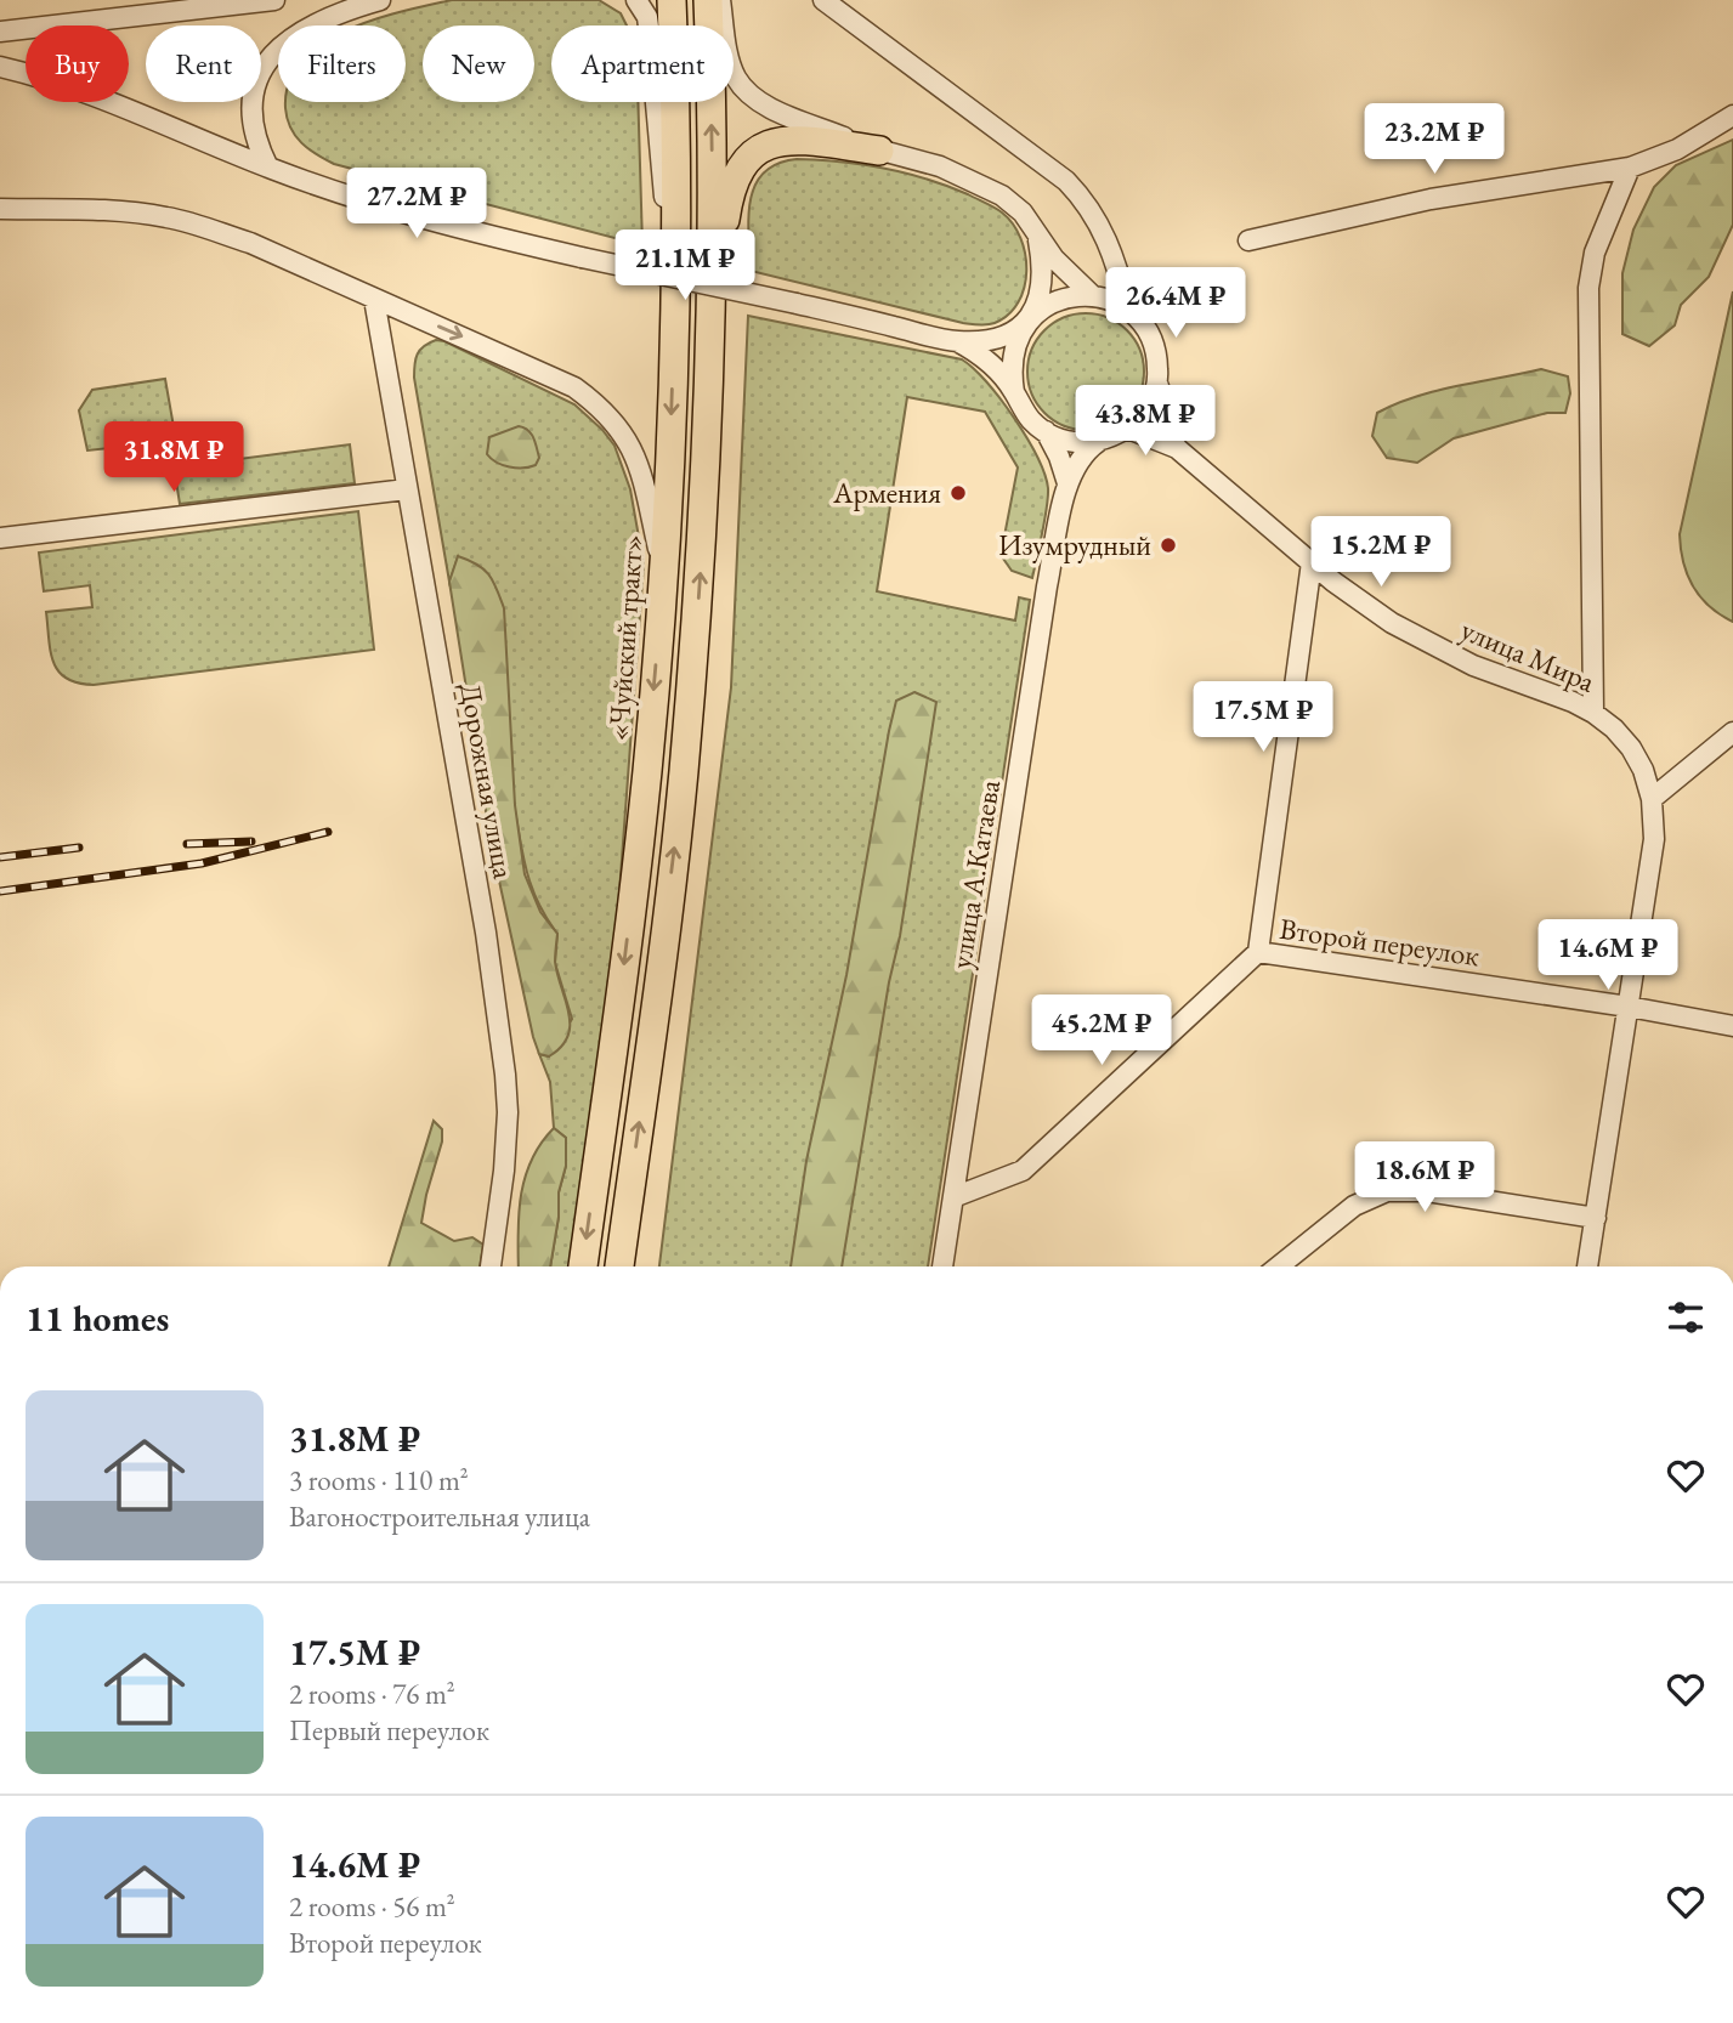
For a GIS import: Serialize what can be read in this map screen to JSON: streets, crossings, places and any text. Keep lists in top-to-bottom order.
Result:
{
  "streets": {
    "highway": ["«Чуйский тракт»"],
    "street": [
      "улица Мира",
      "Дорожная улица",
      "улица А.Катаева",
      "Второй переулок"
    ]
  },
  "crossings": [
    ["улица Мира", "Второй переулок"],
    ["улица А.Катаева", "Второй переулок"]
  ],
  "places": ["Армения", "Изумрудный"],
  "page": {
    "chip": [
      "Buy",
      "Rent",
      "Filters",
      "New",
      "Apartment"
    ],
    "price": [
      "23.2M ₽",
      "27.2M ₽",
      "21.1M ₽",
      "26.4M ₽",
      "43.8M ₽",
      "31.8M ₽",
      "15.2M ₽",
      "17.5M ₽",
      "14.6M ₽",
      "45.2M ₽",
      "18.6M ₽"
    ],
    "heading": "11 homes",
    "list": [
      {
        "name": "31.8M ₽",
        "note": "3 rooms · 110 m² · Вагоностроительная улица"
      },
      {
        "name": "17.5M ₽",
        "note": "2 rooms · 76 m² · Первый переулок"
      },
      {
        "name": "14.6M ₽",
        "note": "2 rooms · 56 m² · Второй переулок"
      }
    ]
  }
}
